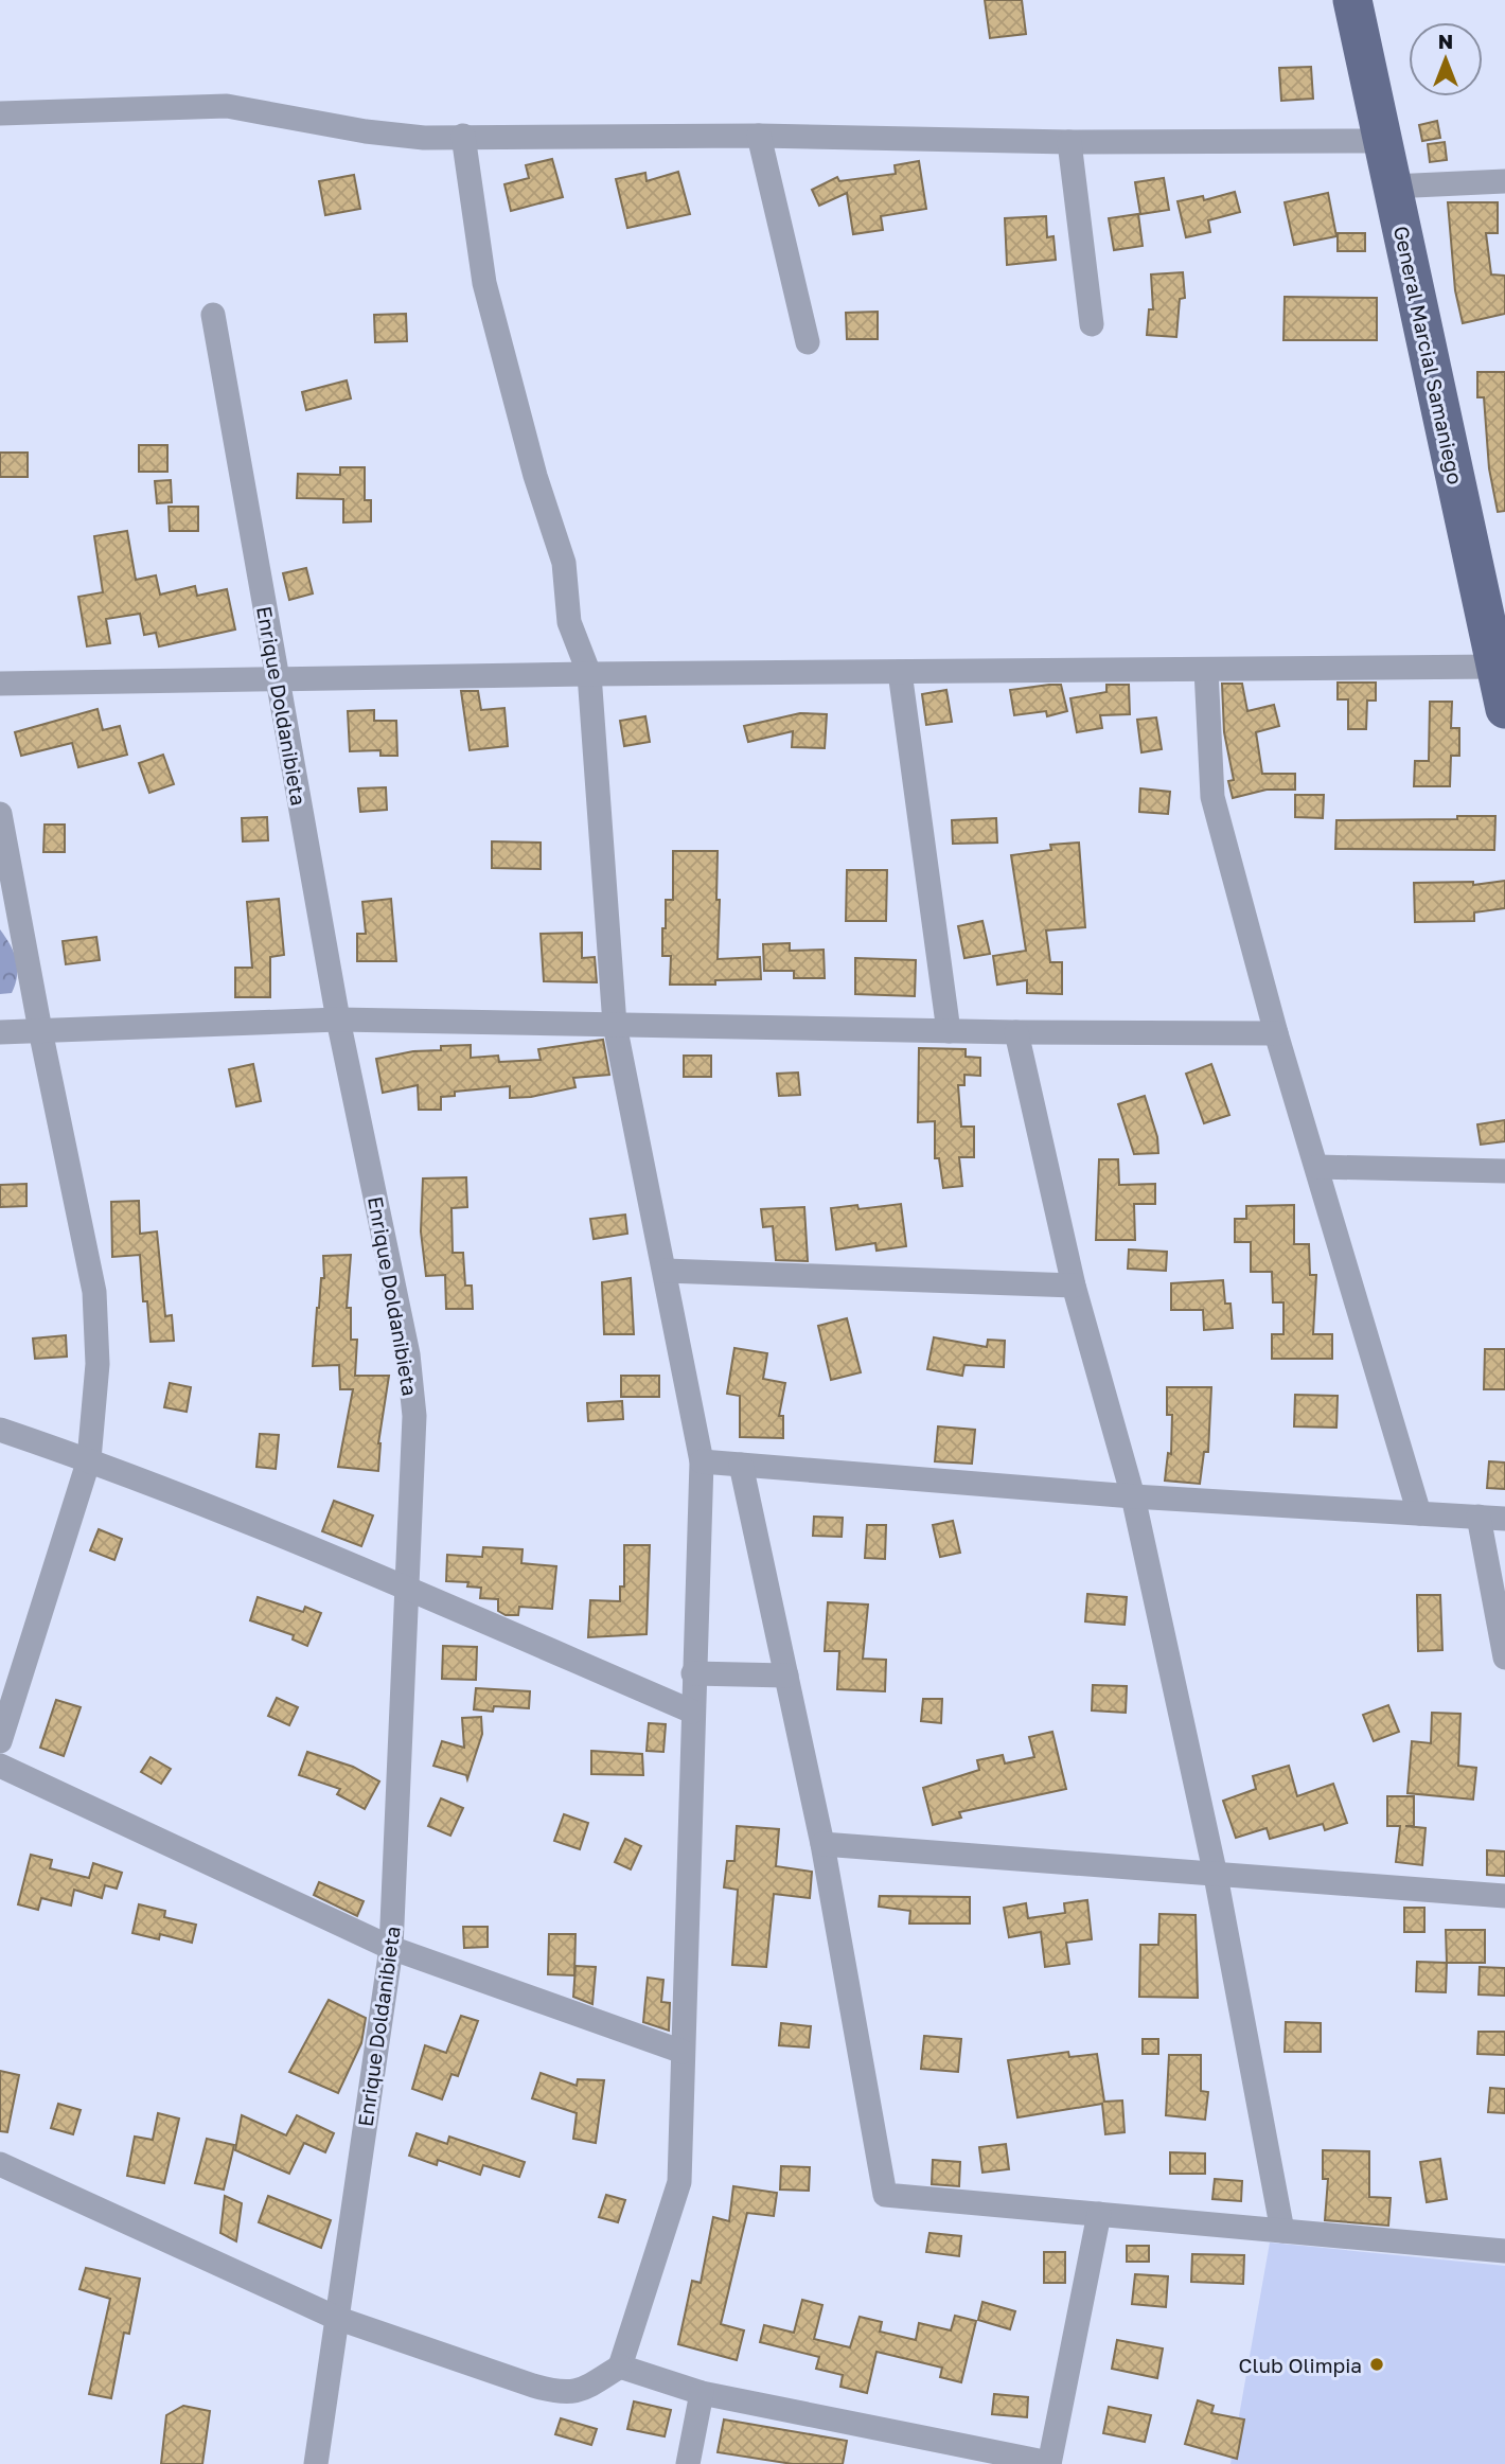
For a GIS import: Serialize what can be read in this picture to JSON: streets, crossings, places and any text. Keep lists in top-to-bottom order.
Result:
{
  "streets": {
    "main road": ["General Marcial Samaniego"],
    "street": ["Enrique Doldanibieta"]
  },
  "places": ["Club Olimpia"],
  "north": "top"
}
